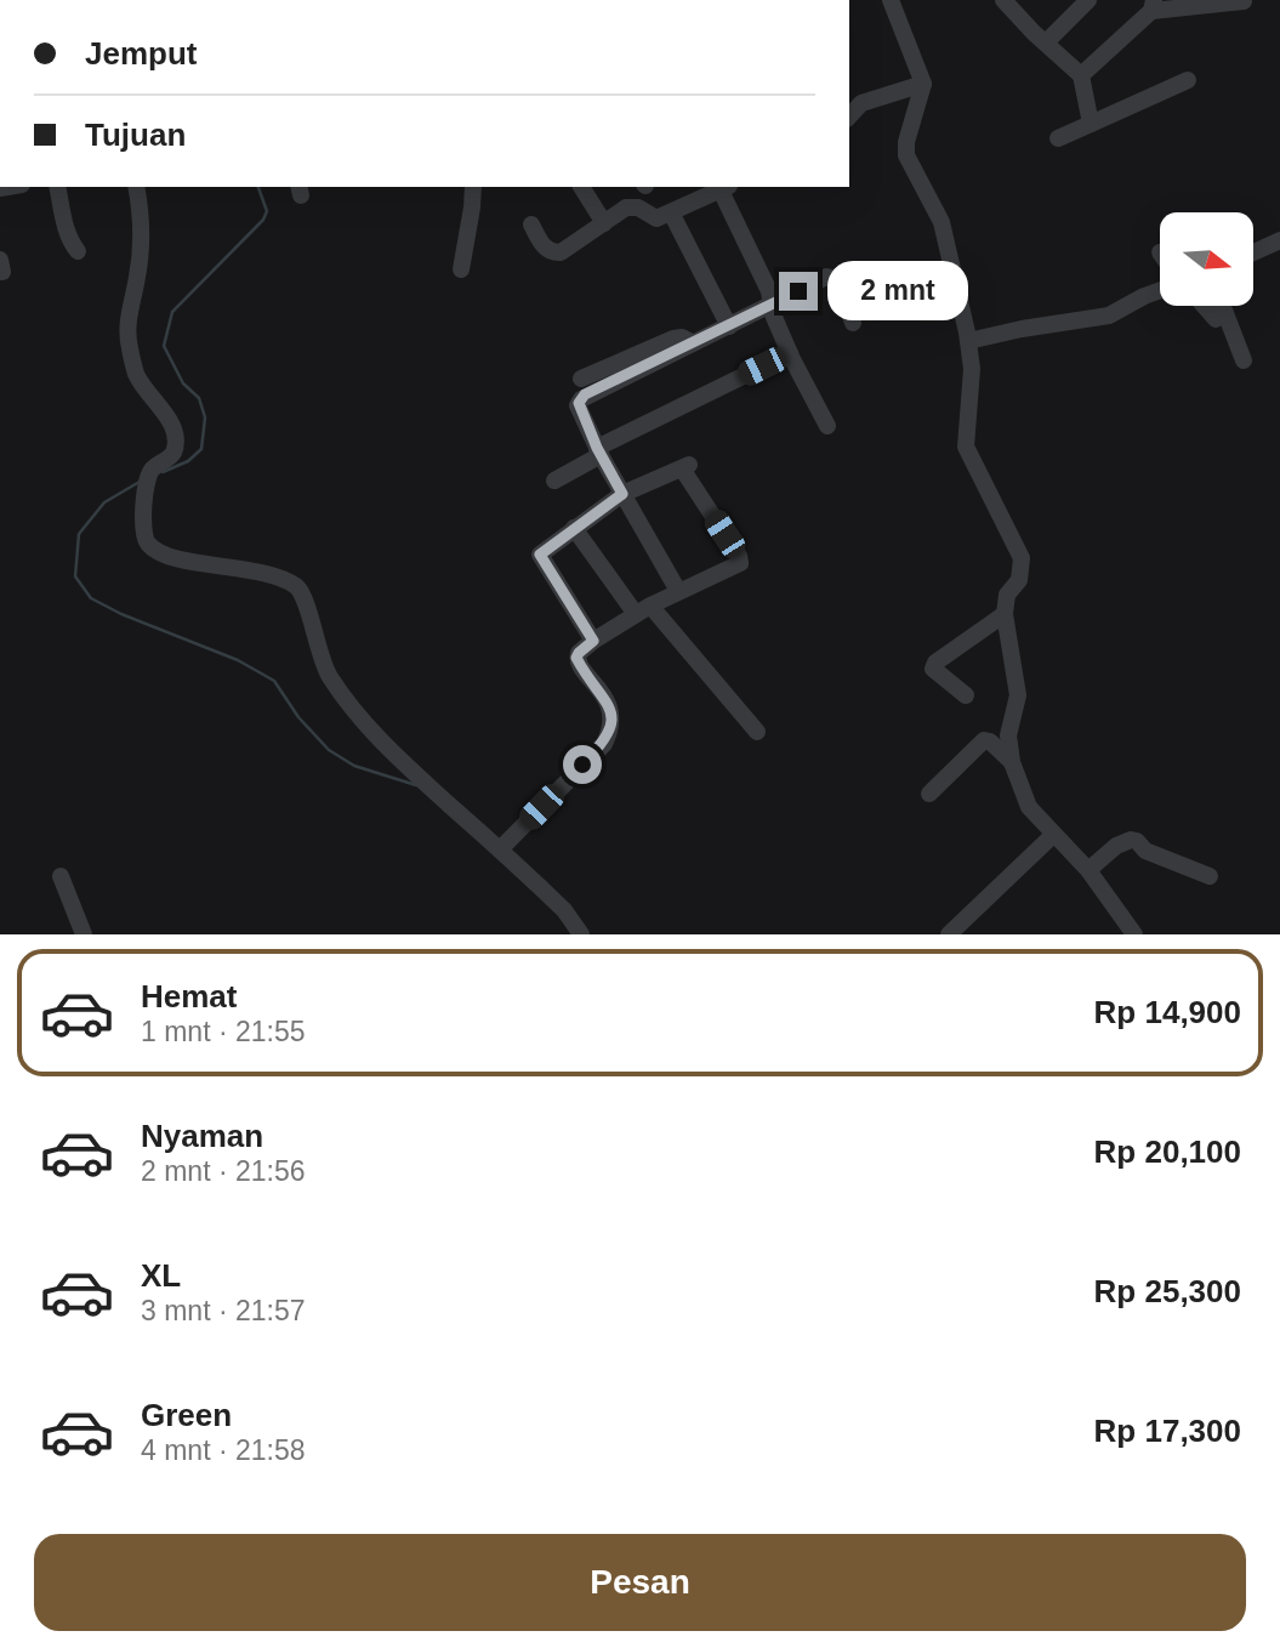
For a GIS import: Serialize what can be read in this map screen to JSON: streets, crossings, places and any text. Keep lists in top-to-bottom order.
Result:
{
  "north": "right",
  "page": {
    "banner": ["Jemput", "Tujuan"],
    "bubble": "2 mnt",
    "list": [
      {
        "name": "Hemat",
        "note": "1 mnt · 21:55",
        "value": "Rp 14,900"
      },
      {
        "name": "Nyaman",
        "note": "2 mnt · 21:56",
        "value": "Rp 20,100"
      },
      {
        "name": "XL",
        "note": "3 mnt · 21:57",
        "value": "Rp 25,300"
      },
      {
        "name": "Green",
        "note": "4 mnt · 21:58",
        "value": "Rp 17,300"
      }
    ],
    "buttons": "Pesan"
  }
}
